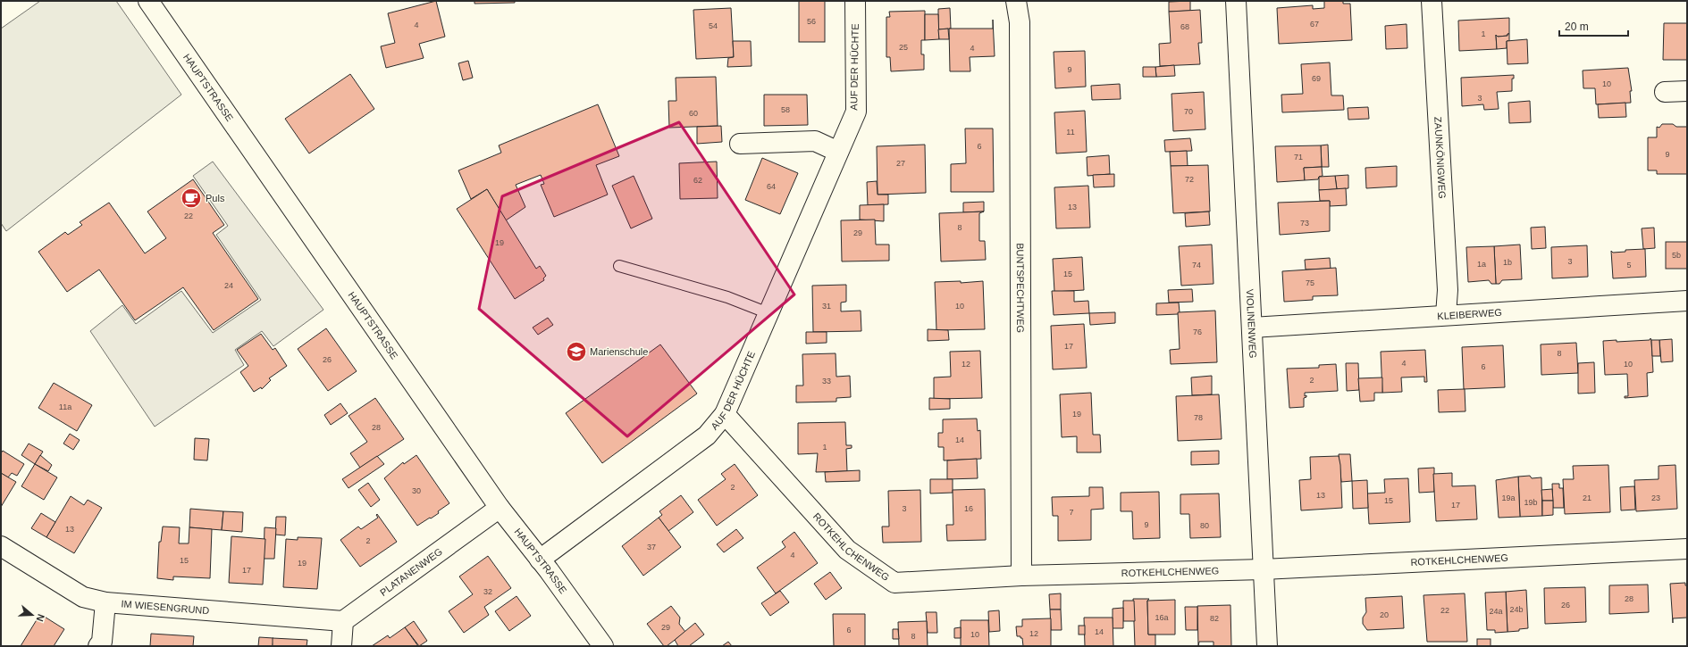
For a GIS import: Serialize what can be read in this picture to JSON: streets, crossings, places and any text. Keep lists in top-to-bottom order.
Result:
{
  "streets": {
    "street": [
      "AUF DER HÜCHTE",
      "HAUPTSTRASSE",
      "ZAUNKÖNIGWEG",
      "BUNTSPECHTWEG",
      "KLEIBERWEG",
      "VIOLINENWEG",
      "ROTKEHLCHENWEG",
      "PLATANENWEG",
      "IM WIESENGRUND"
    ]
  },
  "crossings": [
    ["AUF DER HÜCHTE", "HAUPTSTRASSE"],
    ["AUF DER HÜCHTE", "ROTKEHLCHENWEG"],
    ["HAUPTSTRASSE", "PLATANENWEG"],
    ["ZAUNKÖNIGWEG", "KLEIBERWEG"],
    ["BUNTSPECHTWEG", "ROTKEHLCHENWEG"],
    ["KLEIBERWEG", "VIOLINENWEG"],
    ["VIOLINENWEG", "ROTKEHLCHENWEG"],
    ["PLATANENWEG", "IM WIESENGRUND"]
  ],
  "places": {
    "cafe": ["Puls"],
    "school or university": ["Marienschule"]
  },
  "house_numbers": [
    "56",
    "67",
    "4",
    "54",
    "68",
    "1",
    "25",
    "4",
    "9",
    "69",
    "10",
    "3",
    "58",
    "70",
    "60",
    "11",
    "6",
    "9",
    "71",
    "27",
    "72",
    "62",
    "64",
    "13",
    "22",
    "73",
    "8",
    "29",
    "19",
    "5b",
    "3",
    "1b",
    "1a",
    "74",
    "5",
    "15",
    "75",
    "24",
    "31",
    "10",
    "76",
    "17",
    "8",
    "26",
    "4",
    "12",
    "10",
    "6",
    "2",
    "33",
    "11a",
    "19",
    "78",
    "28",
    "14",
    "1",
    "2",
    "30",
    "13",
    "19a",
    "21",
    "23",
    "15",
    "19b",
    "17",
    "3",
    "16",
    "7",
    "9",
    "80",
    "13",
    "2",
    "37",
    "4",
    "15",
    "19",
    "17",
    "32",
    "28",
    "26",
    "24b",
    "22",
    "24a",
    "20",
    "16a",
    "82",
    "29",
    "6",
    "14",
    "12",
    "10",
    "8"
  ],
  "scale_bar": "20 m",
  "north": "right"
}
